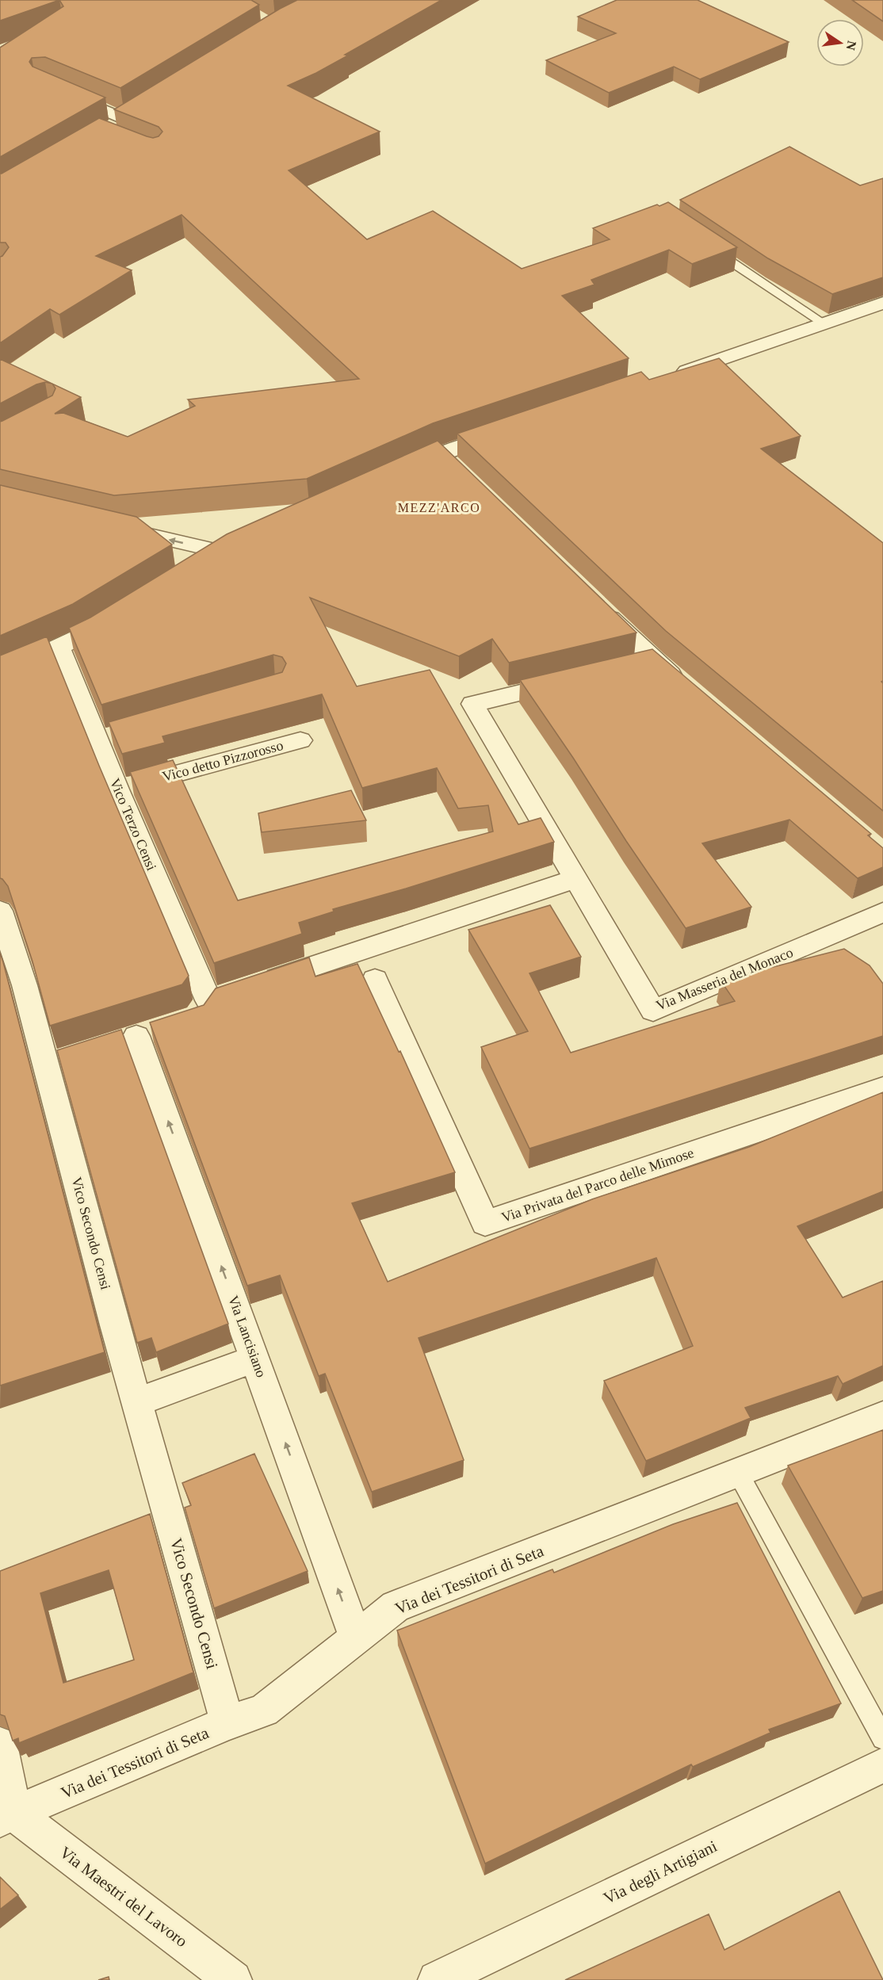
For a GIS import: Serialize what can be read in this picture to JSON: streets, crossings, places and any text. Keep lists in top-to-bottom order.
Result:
{
  "streets": {
    "street": [
      "Vico detto Pizzorosso",
      "Vico Terzo Censi",
      "Via Masseria del Monaco",
      "Via Privata del Parco delle Mimose",
      "Vico Secondo Censi",
      "Via Lancisiano",
      "Via dei Tessitori di Seta",
      "Via degli Artigiani",
      "Via Maestri del Lavoro"
    ]
  },
  "crossings": [
    ["Vico detto Pizzorosso", "Vico Terzo Censi"],
    ["Vico Secondo Censi", "Via dei Tessitori di Seta"],
    ["Via Lancisiano", "Via dei Tessitori di Seta"],
    ["Via dei Tessitori di Seta", "Via Maestri del Lavoro"]
  ],
  "one_way": ["Via Lancisiano"],
  "districts": ["MEZZ'ARCO"],
  "north": "right"
}
